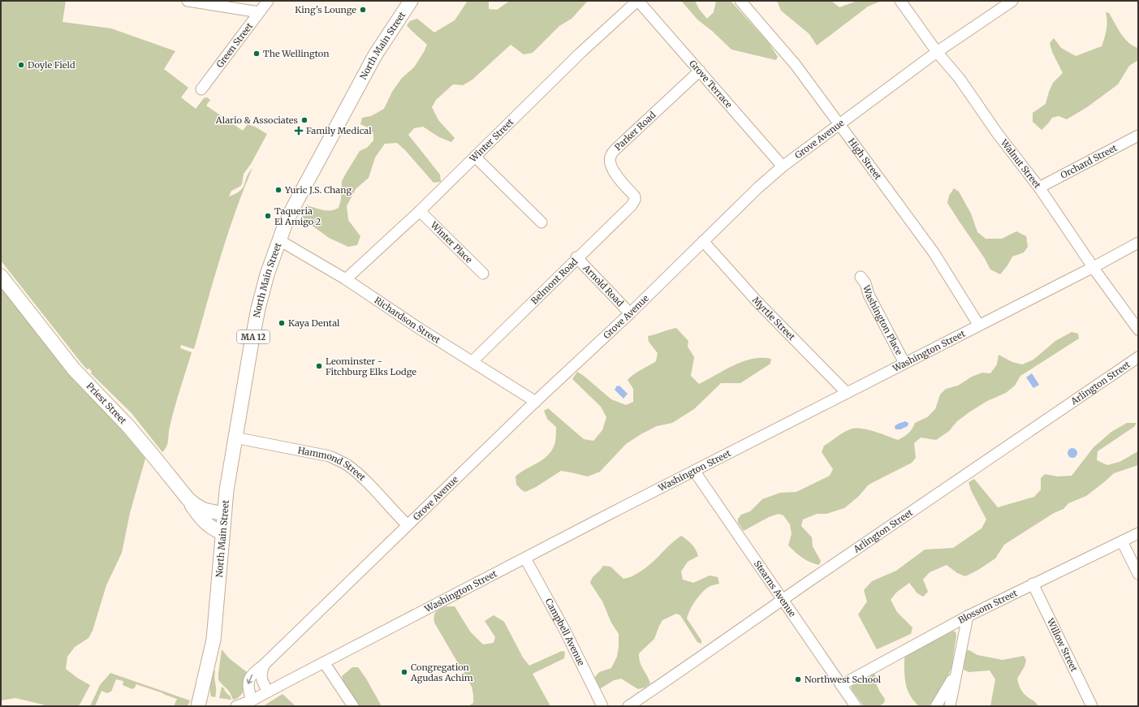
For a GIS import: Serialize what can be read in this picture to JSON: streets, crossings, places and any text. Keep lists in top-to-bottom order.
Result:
{
  "streets": {
    "main road": ["North Main Street", "MA 12", "Priest Street"],
    "street": [
      "Green Street",
      "Grove Terrace",
      "Parker Road",
      "Grove Avenue",
      "Winter Street",
      "High Street",
      "Orchard Street",
      "Walnut Street",
      "Winter Place",
      "Belmont Road",
      "Arnold Road",
      "Myrtle Street",
      "Richardson Street",
      "Washington Place",
      "Washington Street",
      "Arlington Street",
      "Hammond Street",
      "Stearns Avenue",
      "Blossom Street",
      "Campbell Avenue",
      "Willow Street"
    ]
  },
  "crossings": [
    ["North Main Street", "Richardson Street"],
    ["North Main Street", "Priest Street"],
    ["North Main Street", "Hammond Street"],
    ["Grove Terrace", "Parker Road"],
    ["Grove Terrace", "Grove Avenue"],
    ["Grove Terrace", "Winter Street"],
    ["Parker Road", "Belmont Road"],
    ["Grove Avenue", "High Street"],
    ["Grove Avenue", "Walnut Street"],
    ["Grove Avenue", "Arnold Road"],
    ["Grove Avenue", "Myrtle Street"],
    ["Grove Avenue", "Richardson Street"],
    ["Grove Avenue", "Washington Street"],
    ["Grove Avenue", "Hammond Street"],
    ["Winter Street", "Winter Place"],
    ["Winter Street", "Richardson Street"],
    ["High Street", "Washington Street"],
    ["Orchard Street", "Walnut Street"],
    ["Walnut Street", "Washington Street"],
    ["Belmont Road", "Arnold Road"],
    ["Belmont Road", "Richardson Street"],
    ["Myrtle Street", "Washington Street"],
    ["Washington Place", "Washington Street"],
    ["Washington Street", "Stearns Avenue"],
    ["Washington Street", "Campbell Avenue"],
    ["Arlington Street", "Stearns Avenue"],
    ["Stearns Avenue", "Blossom Street"],
    ["Blossom Street", "Willow Street"]
  ],
  "places": {
    "other": [
      "King's Lounge",
      "The Wellington",
      "Doyle Field",
      "Alario & Associates",
      "Yuric J.S. Chang",
      "Taqueria El Amigo 2",
      "Kaya Dental",
      "Leominster - Fitchburg Elks Lodge",
      "Congregation Agudas Achim",
      "Northwest School"
    ],
    "health": ["Family Medical"]
  }
}
